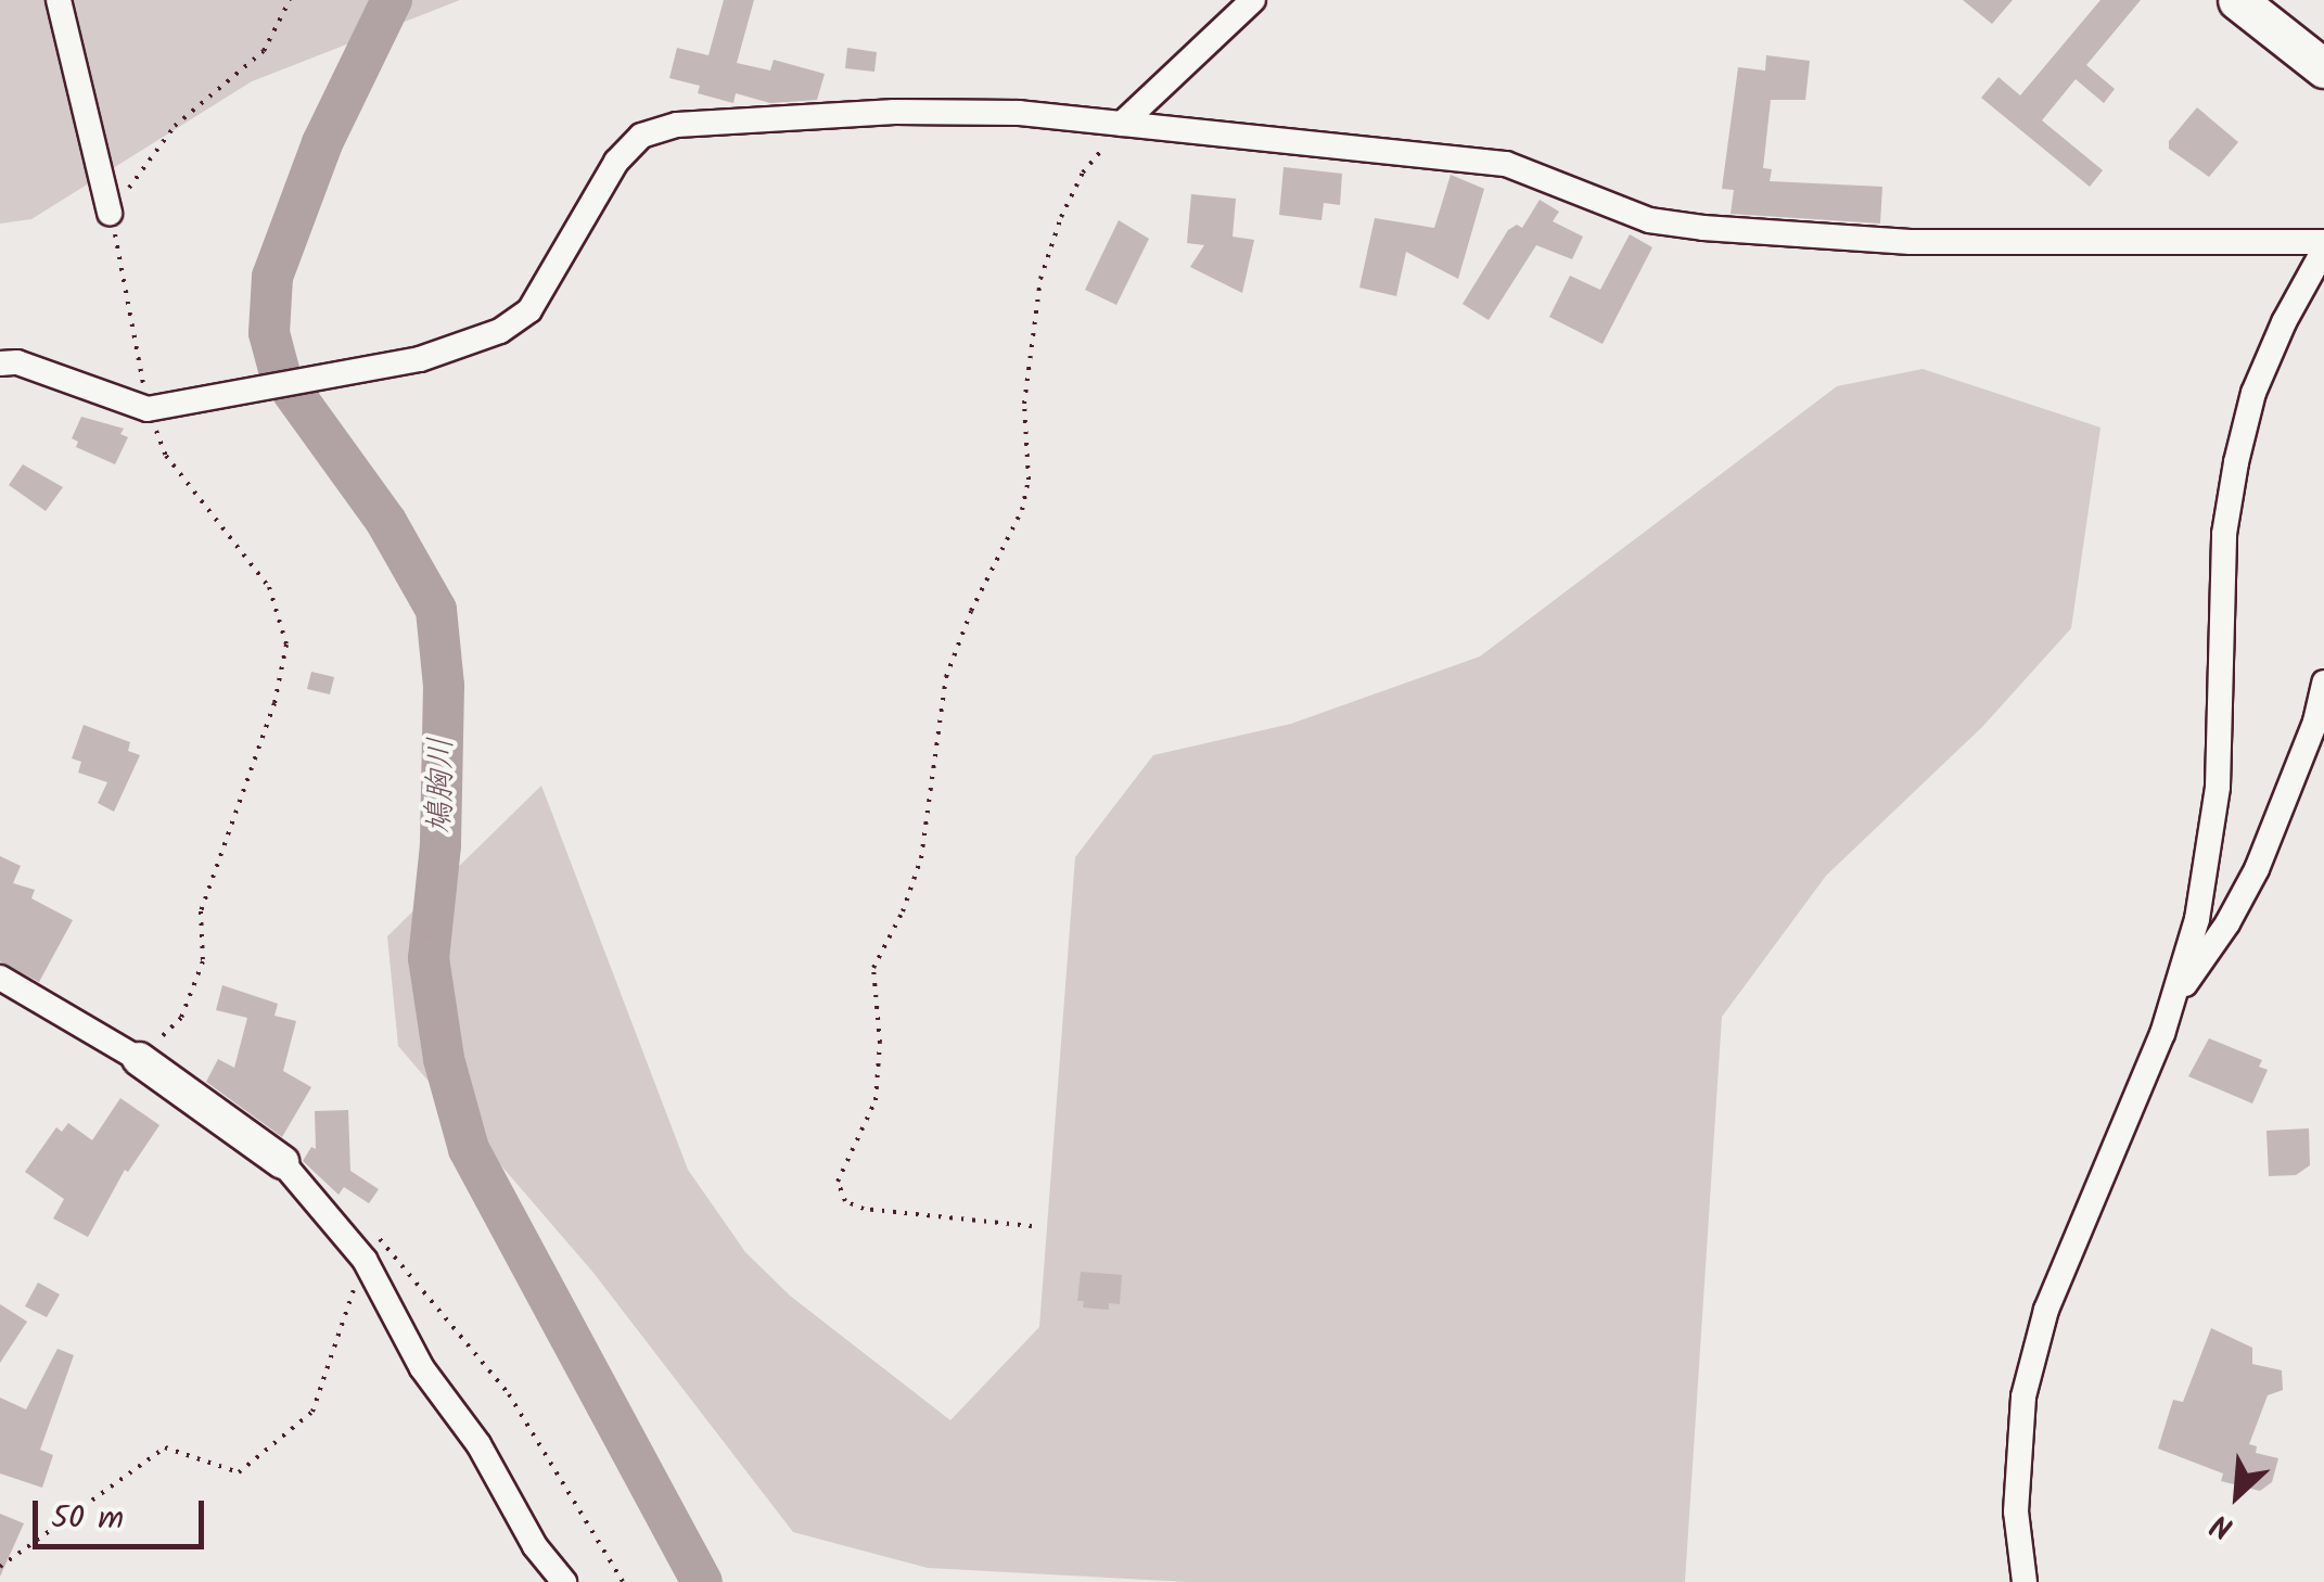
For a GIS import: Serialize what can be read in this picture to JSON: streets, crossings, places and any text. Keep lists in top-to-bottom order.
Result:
{
  "water": ["鳩胸川"],
  "scale_bar": "50 m",
  "north": "bottom left"
}
